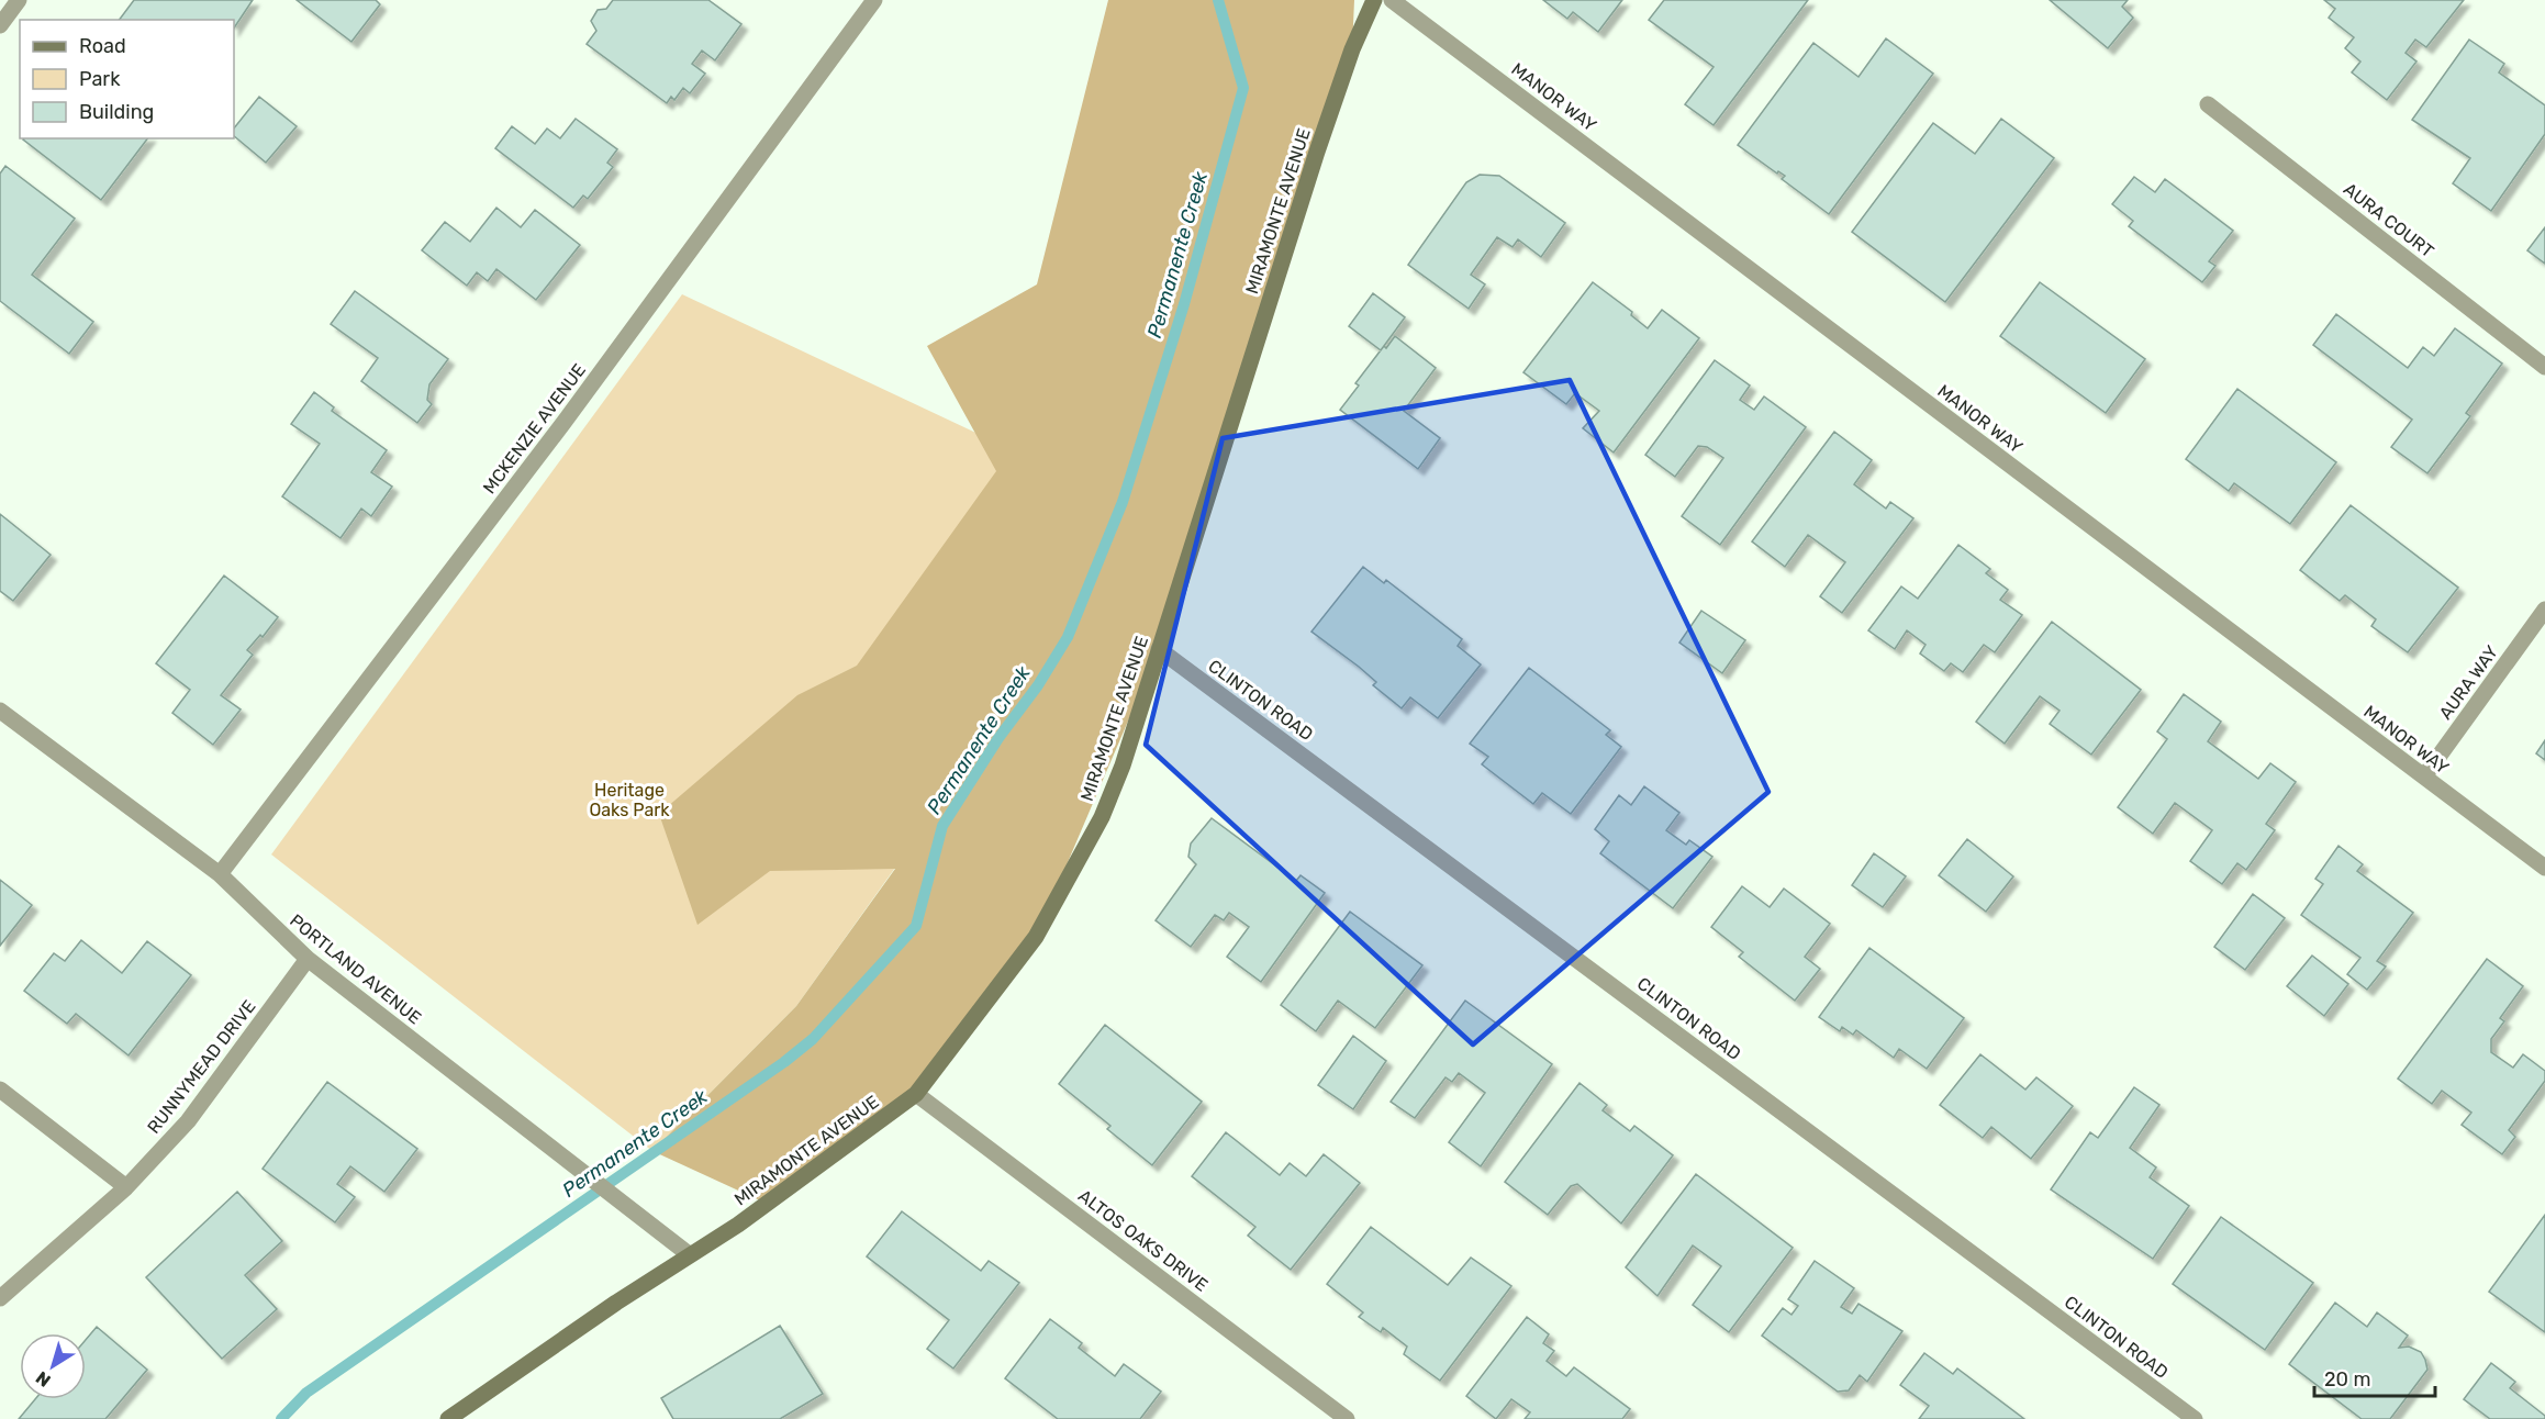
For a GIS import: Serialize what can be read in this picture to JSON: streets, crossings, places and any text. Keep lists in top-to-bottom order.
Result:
{
  "streets": {
    "street": [
      "MANOR WAY",
      "MIRAMONTE AVENUE",
      "AURA COURT",
      "MCKENZIE AVENUE",
      "AURA WAY",
      "CLINTON ROAD",
      "PORTLAND AVENUE",
      "RUNNYMEAD DRIVE",
      "ALTOS OAKS DRIVE"
    ]
  },
  "crossings": [
    ["MANOR WAY", "AURA WAY"],
    ["MIRAMONTE AVENUE", "CLINTON ROAD"],
    ["MIRAMONTE AVENUE", "PORTLAND AVENUE"],
    ["MIRAMONTE AVENUE", "ALTOS OAKS DRIVE"],
    ["MCKENZIE AVENUE", "PORTLAND AVENUE"],
    ["PORTLAND AVENUE", "RUNNYMEAD DRIVE"]
  ],
  "water": ["Permanente Creek"],
  "parks": ["Heritage Oaks Park"],
  "legend": ["Road", "Park", "Building"],
  "scale_bar": "20 m",
  "north": "bottom left"
}
